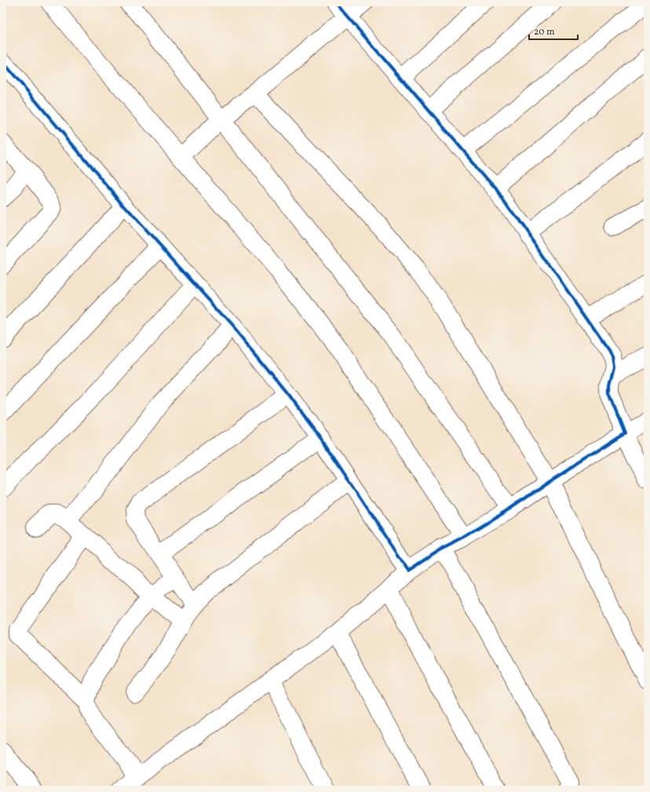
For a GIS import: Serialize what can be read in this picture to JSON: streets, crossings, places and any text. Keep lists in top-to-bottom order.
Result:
{
  "scale_bar": "20 m"
}
